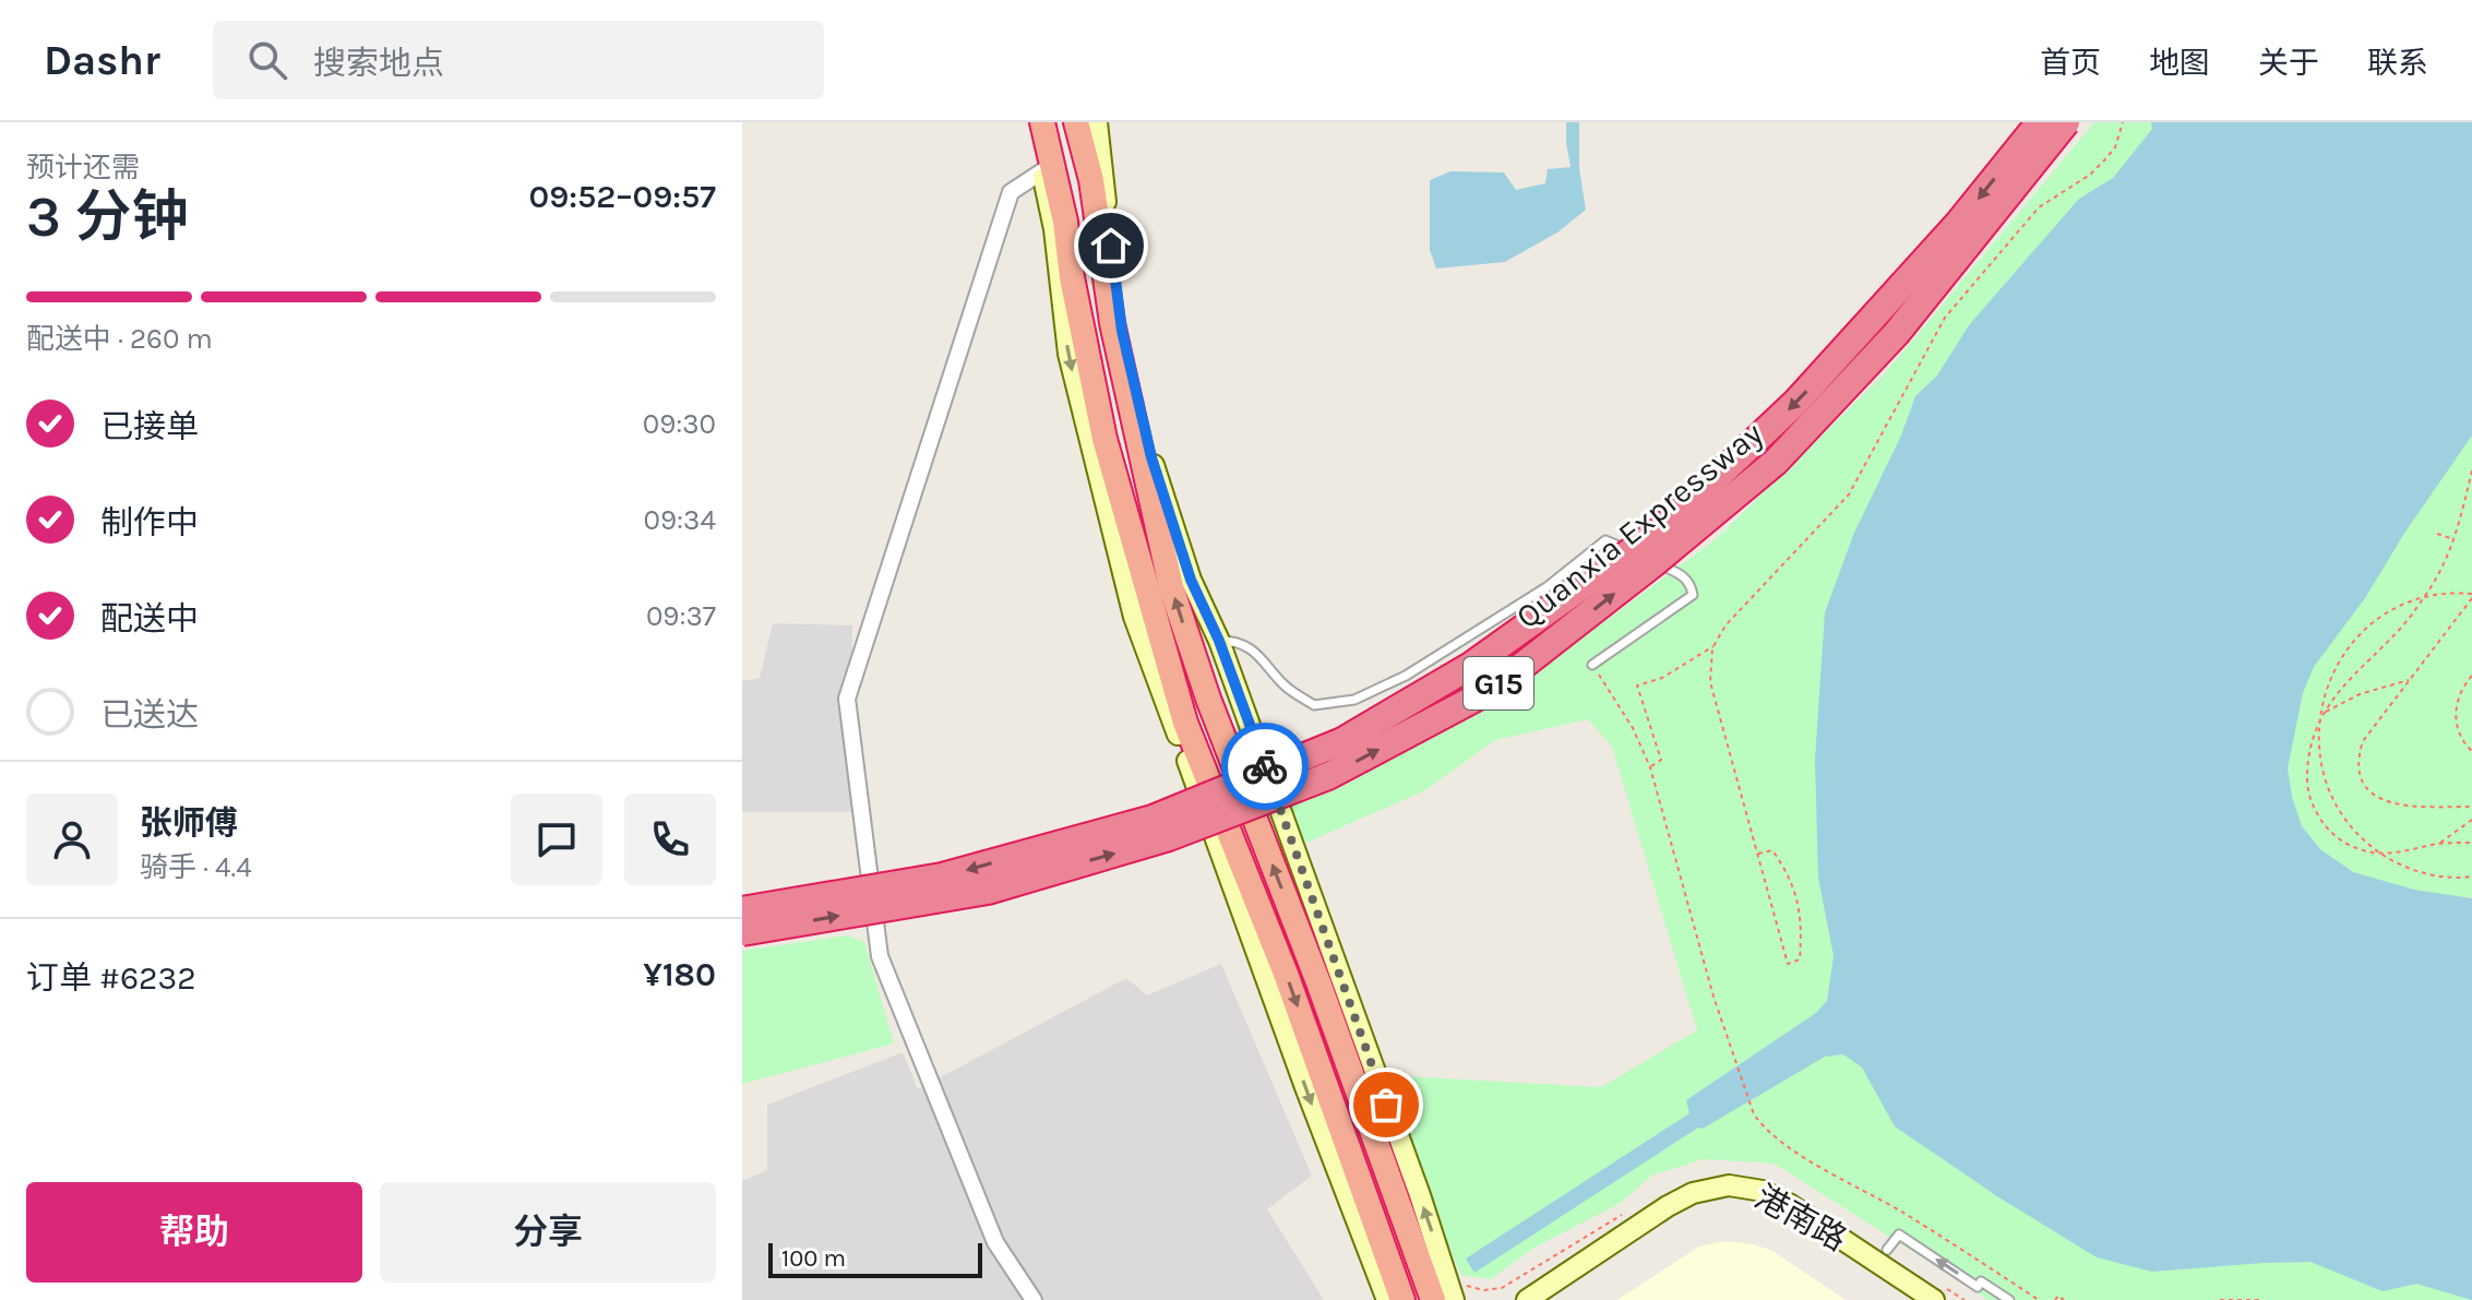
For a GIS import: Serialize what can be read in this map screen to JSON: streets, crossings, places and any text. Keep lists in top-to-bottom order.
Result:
{
  "streets": {
    "highway": ["Quanxia Expressway", "G15"],
    "main road": ["港南路"]
  },
  "scale_bar": "100 m",
  "page": {
    "header": "Dashr",
    "search": "搜索地点",
    "nav": [
      "首页",
      "地图",
      "关于",
      "联系"
    ],
    "heading": ["3 分钟", "预计还需", "09:52–09:57"],
    "panel": [
      "张师傅",
      "骑手 · 4.4",
      "订单 #6232",
      "¥180"
    ],
    "bar": "配送中 · 260 m",
    "list": [
      ["已接单", "09:30"],
      ["制作中", "09:34"],
      ["配送中", "09:37"],
      "已送达"
    ],
    "buttons": ["帮助", "分享"],
    "scale": "100 m"
  }
}
